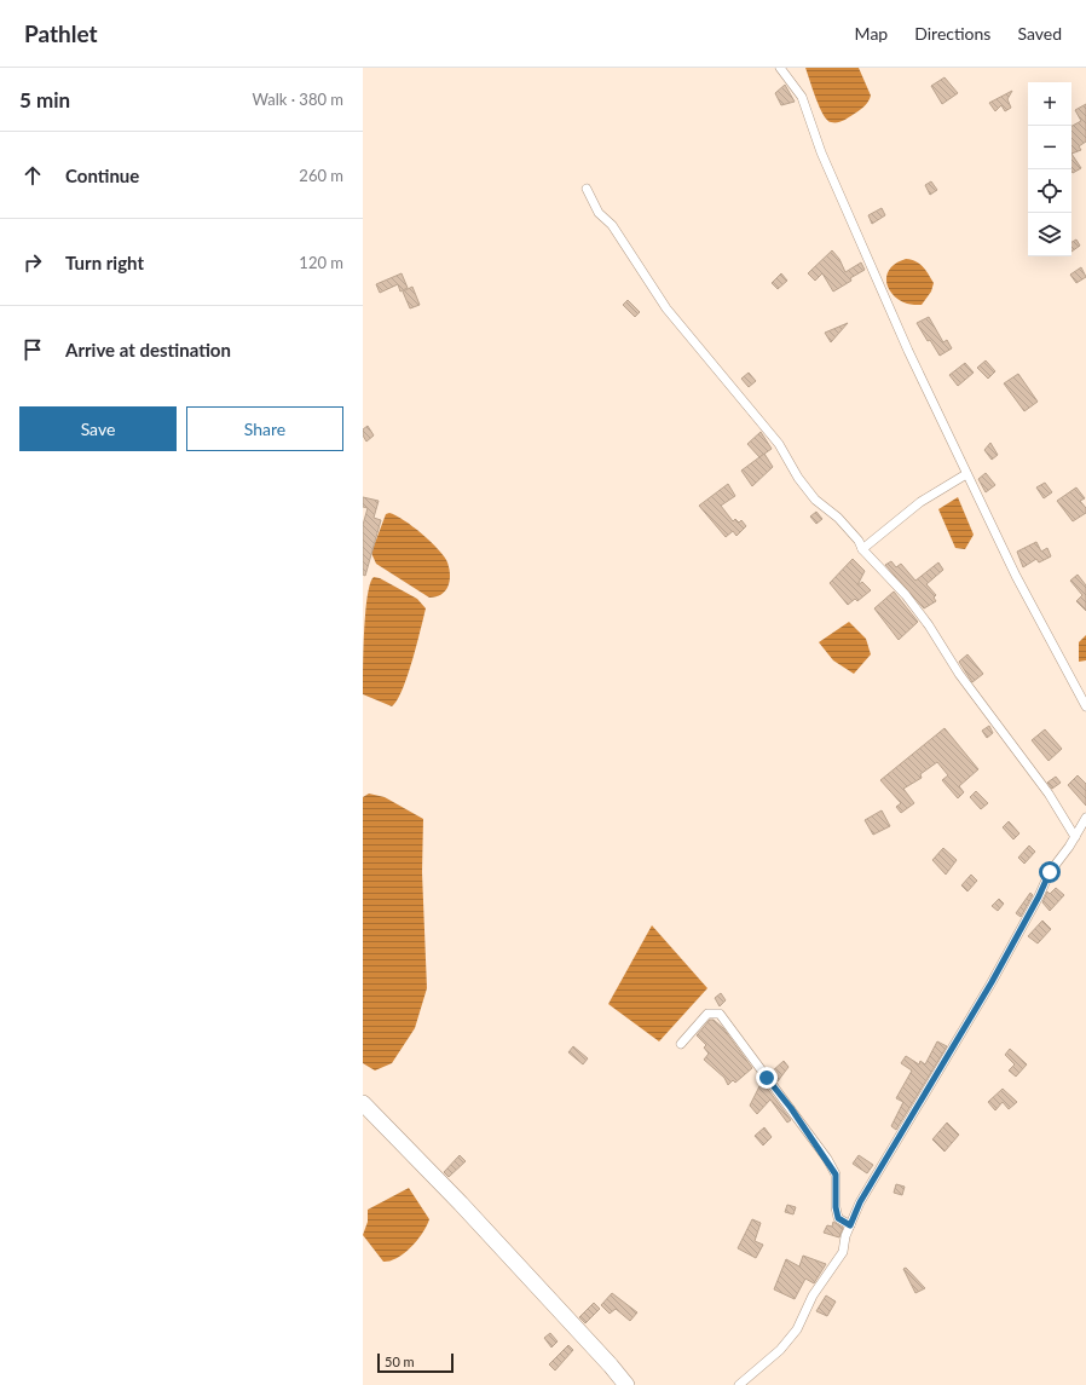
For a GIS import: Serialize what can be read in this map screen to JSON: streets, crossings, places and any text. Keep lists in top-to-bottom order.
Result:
{
  "scale_bar": "50 m",
  "page": {
    "header": "Pathlet",
    "nav": ["Map", "Directions", "Saved"],
    "heading": ["5 min", "Walk · 380 m"],
    "map_buttons": ["+", "−"],
    "list": [
      ["Continue", "260 m"],
      ["Turn right", "120 m"],
      "Arrive at destination"
    ],
    "buttons": ["Save", "Share"],
    "scale": "50 m"
  }
}
